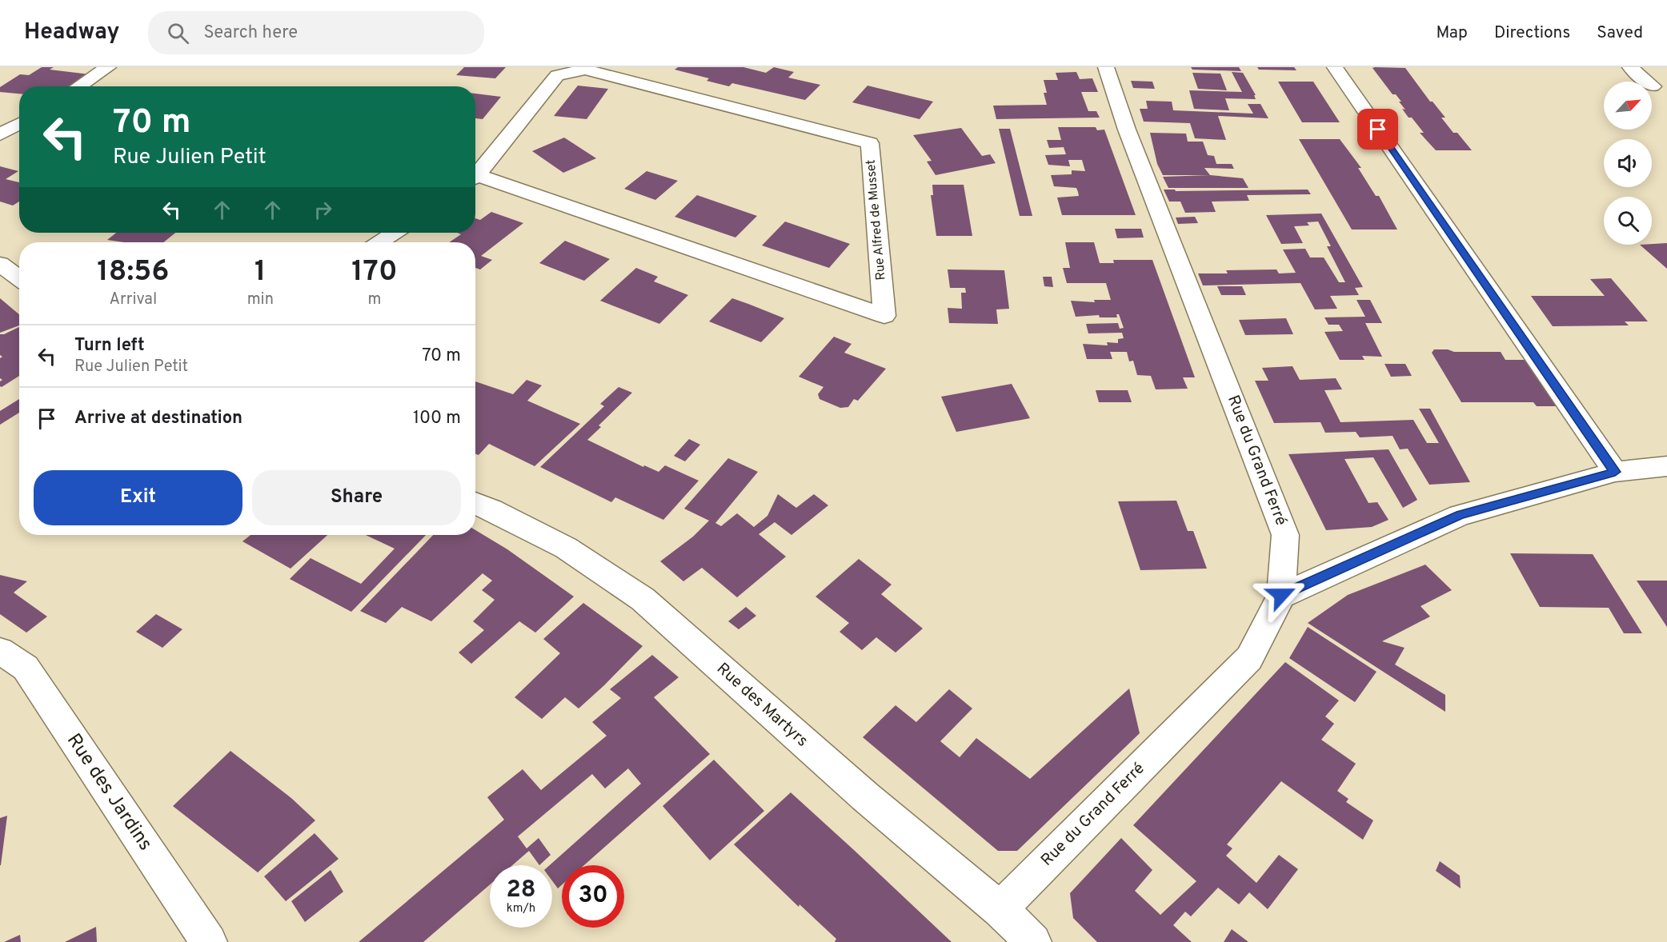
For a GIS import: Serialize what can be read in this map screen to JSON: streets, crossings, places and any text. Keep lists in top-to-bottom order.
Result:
{
  "streets": {
    "street": [
      "Rue Alfred de Musset",
      "Rue du Grand Ferré",
      "Rue des Martyrs",
      "Rue des Jardins"
    ]
  },
  "crossings": [
    ["Rue du Grand Ferré", "Rue des Martyrs"]
  ],
  "north": "top right",
  "page": {
    "header": "Headway",
    "search": "Search here",
    "nav": ["Map", "Directions", "Saved"],
    "turn": ["70 m", "Rue Julien Petit"],
    "eta": [
      "18:56",
      "Arrival",
      "1",
      "min",
      "170",
      "m"
    ],
    "list": [
      {
        "name": "Turn left",
        "note": "Rue Julien Petit",
        "value": "70 m"
      },
      {
        "name": "Arrive at destination",
        "value": "100 m"
      }
    ],
    "buttons": ["Exit", "Share"],
    "speed": "28 km/h",
    "limit": "30"
  }
}
